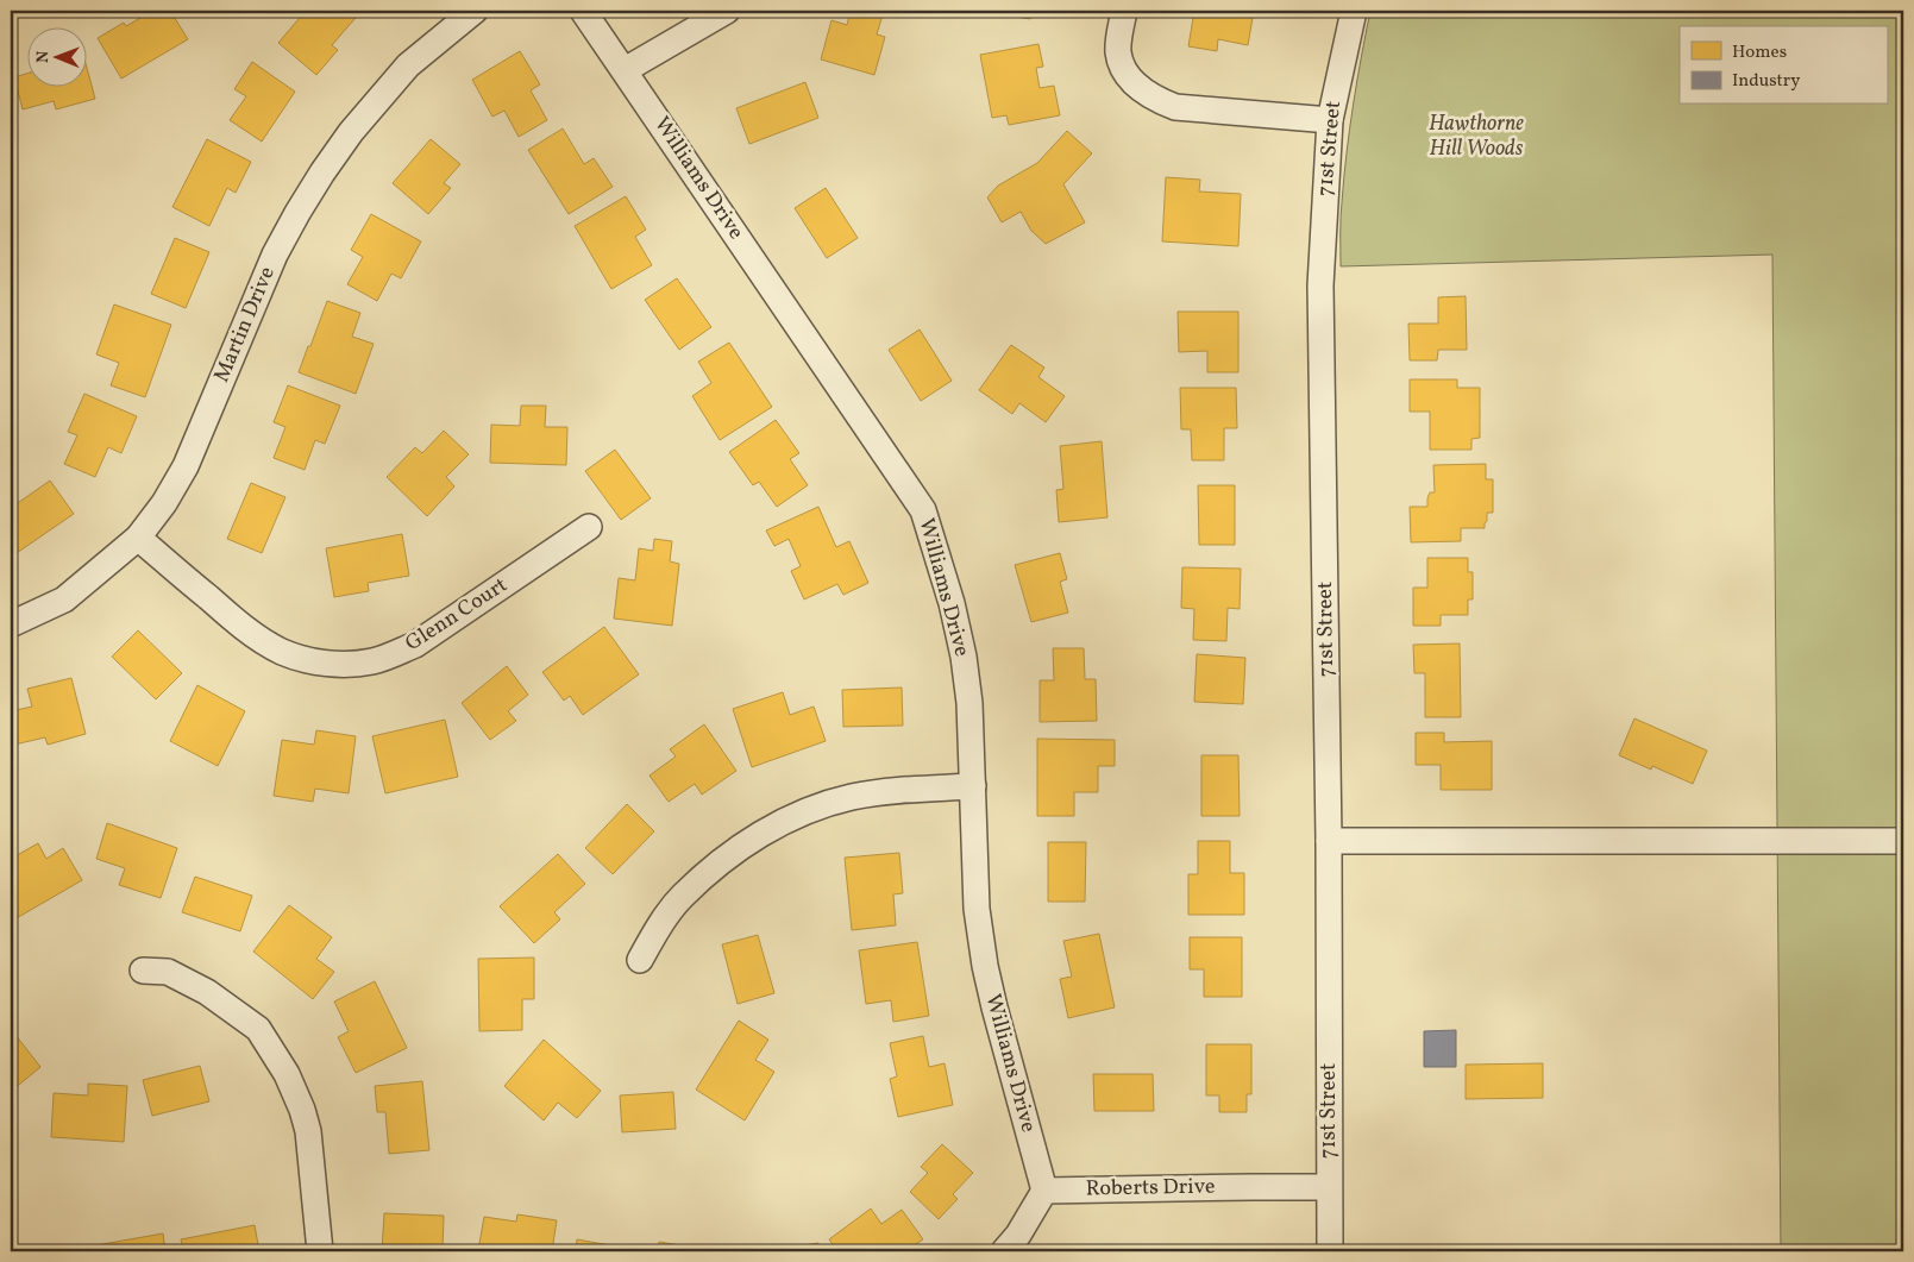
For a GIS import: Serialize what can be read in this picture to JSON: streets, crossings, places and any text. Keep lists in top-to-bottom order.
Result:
{
  "streets": {
    "street": [
      "71st Street",
      "Williams Drive",
      "Martin Drive",
      "Glenn Court",
      "Roberts Drive"
    ]
  },
  "crossings": [
    ["71st Street", "Roberts Drive"],
    ["Williams Drive", "Roberts Drive"],
    ["Martin Drive", "Glenn Court"]
  ],
  "parks": ["Hawthorne Hill Woods"],
  "legend": ["Homes", "Industry"],
  "north": "left"
}
